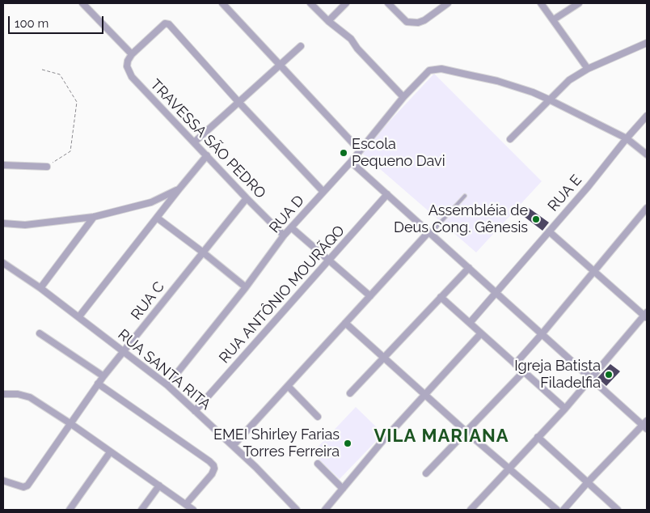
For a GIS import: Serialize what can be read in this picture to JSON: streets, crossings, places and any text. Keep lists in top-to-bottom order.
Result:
{
  "streets": {
    "street": [
      "TRAVESSA SÃO PEDRO",
      "RUA E",
      "RUA D",
      "RUA ANTÔNIO MOURÃQO",
      "RUA C",
      "RUA SANTA RITA"
    ]
  },
  "crossings": [
    ["TRAVESSA SÃO PEDRO", "RUA D"],
    ["TRAVESSA SÃO PEDRO", "RUA C"],
    ["RUA D", "RUA SANTA RITA"],
    ["RUA ANTÔNIO MOURÃQO", "RUA SANTA RITA"],
    ["RUA C", "RUA SANTA RITA"]
  ],
  "districts": ["VILA MARIANA"],
  "places": [
    "Escola Pequeno Davi",
    "Assembléia de Deus Cong. Gênesis",
    "Igreja Batista Filadelfia",
    "EMEI Shirley Farias Torres Ferreira"
  ],
  "scale_bar": "100 m"
}
